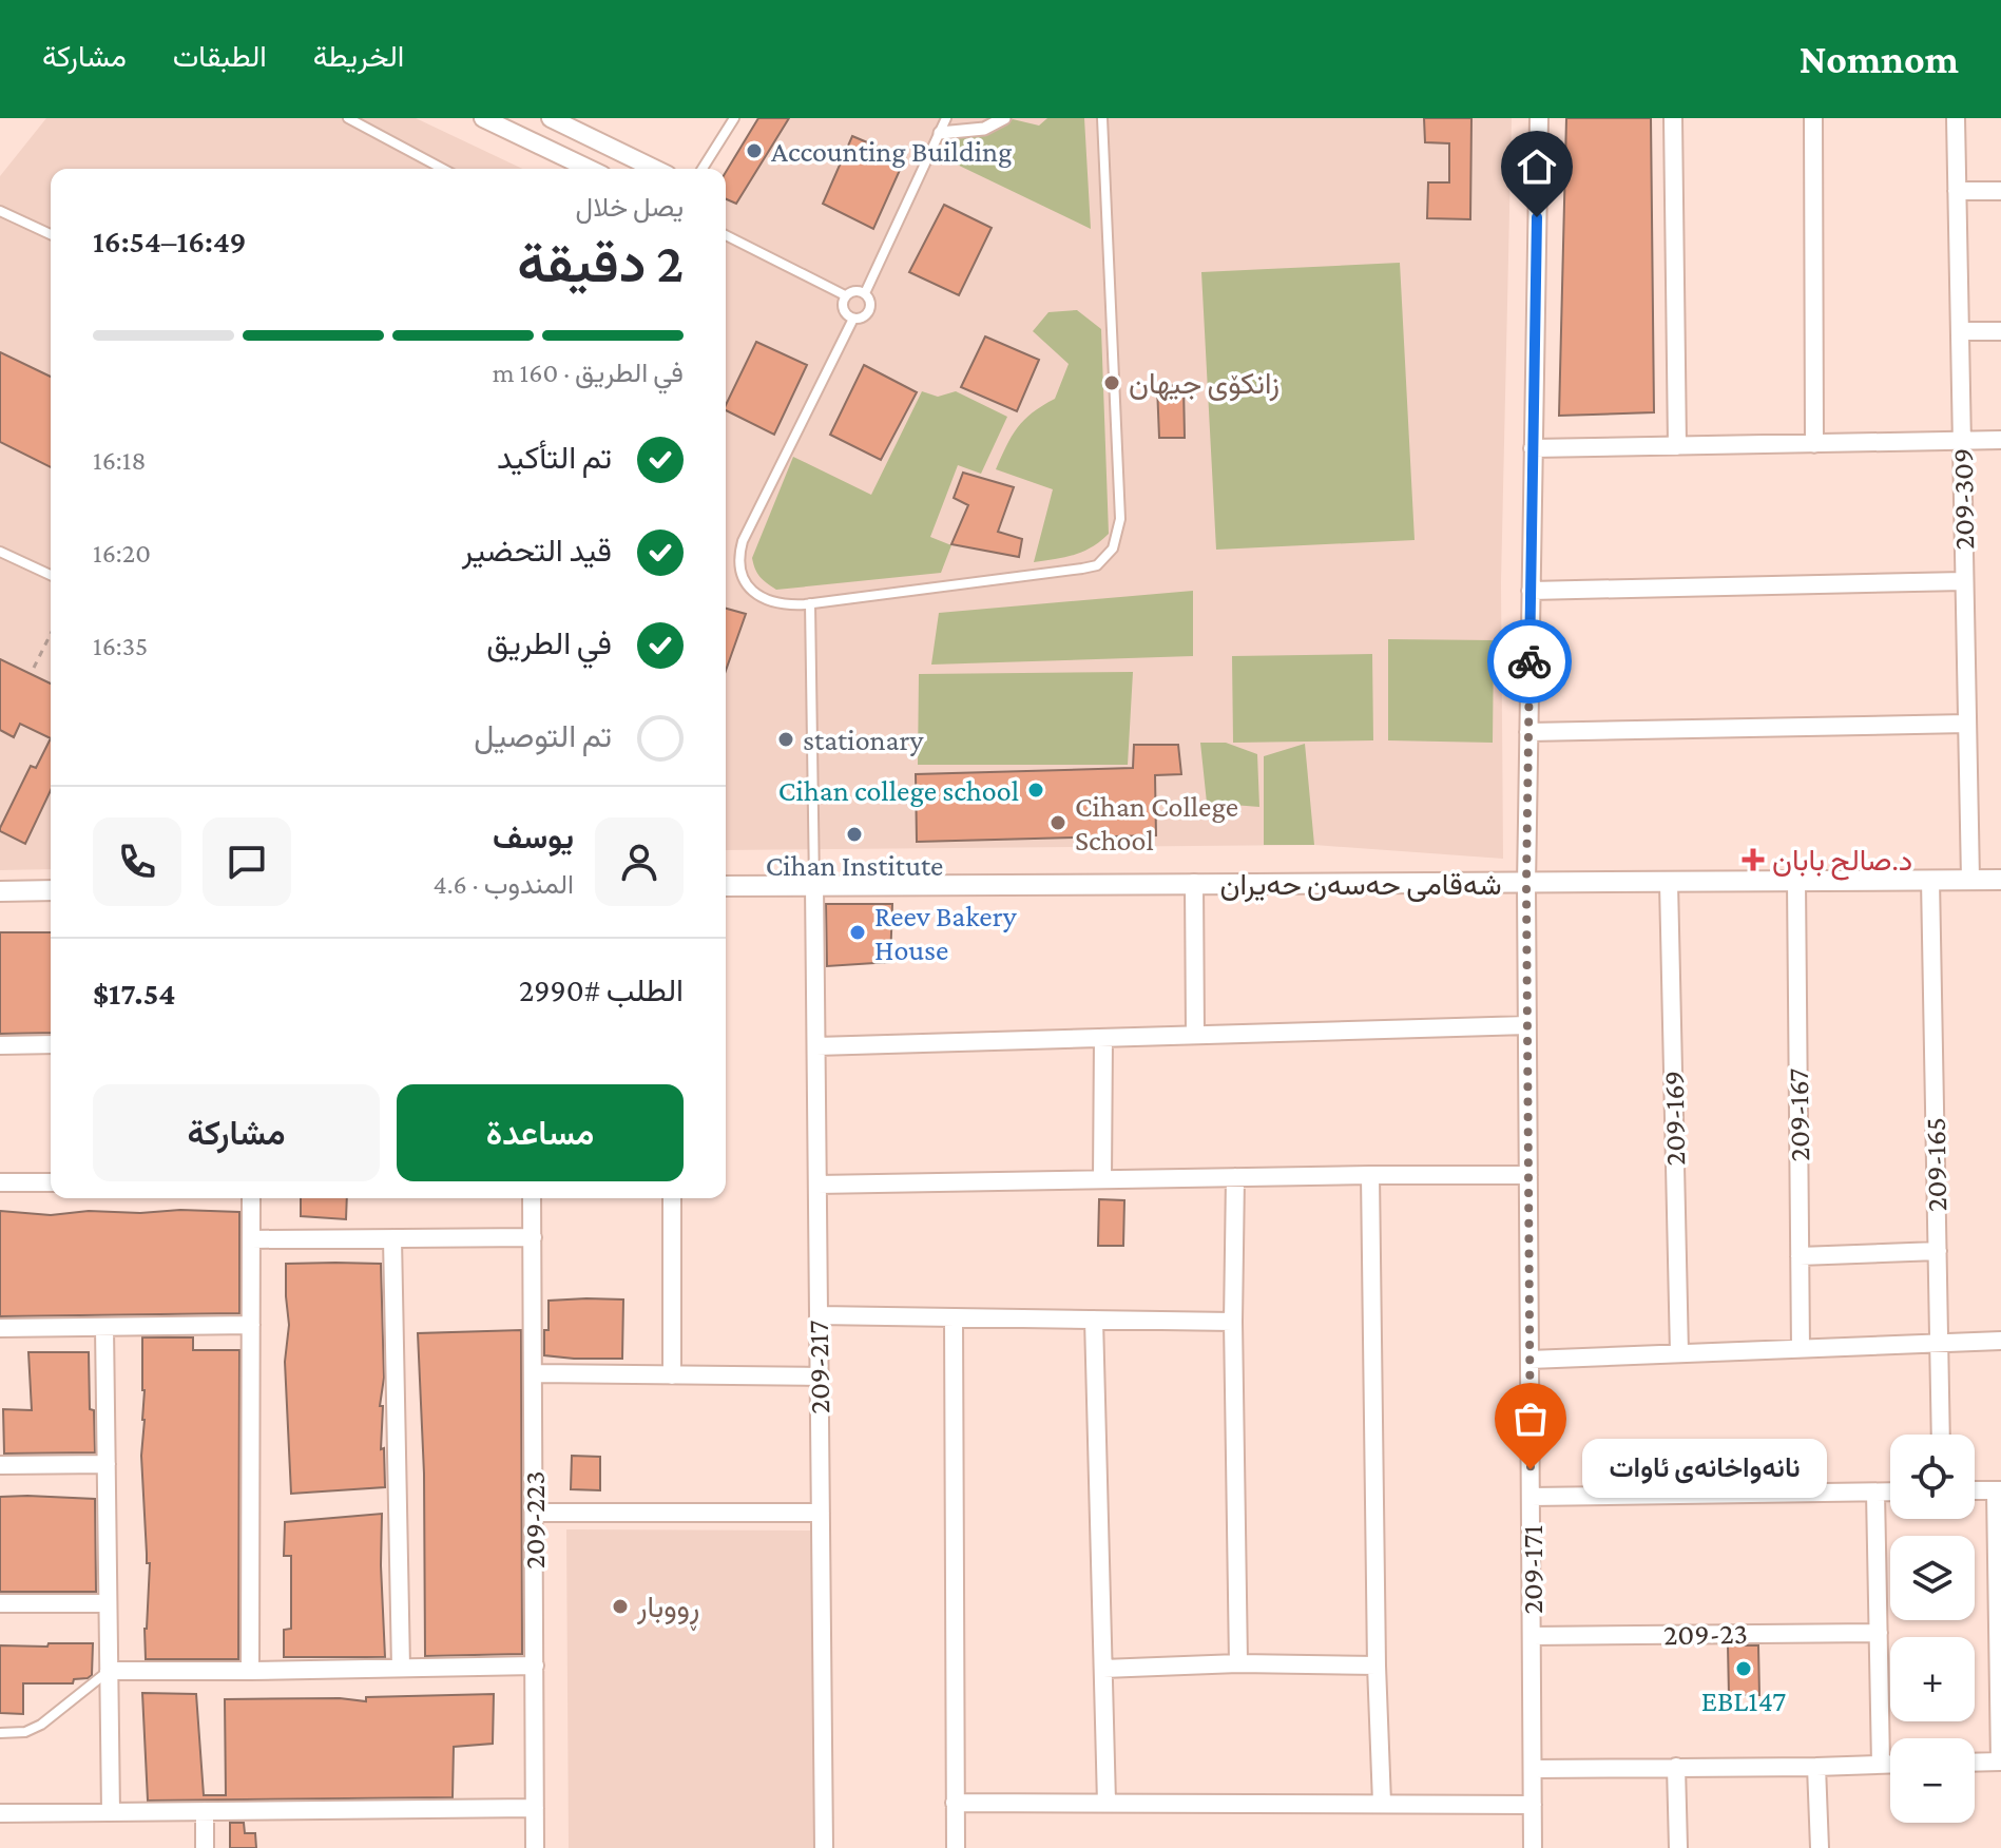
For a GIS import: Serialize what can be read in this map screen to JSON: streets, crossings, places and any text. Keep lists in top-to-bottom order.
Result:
{
  "streets": {
    "street": [
      "209-309",
      "شەقامی حەسەن حەیران",
      "209-167",
      "209-169",
      "209-165",
      "209-217",
      "209-223",
      "209-171",
      "209-23"
    ]
  },
  "crossings": [
    ["209-309", "شەقامی حەسەن حەیران"],
    ["شەقامی حەسەن حەیران", "209-167"],
    ["شەقامی حەسەن حەیران", "209-169"],
    ["شەقامی حەسەن حەیران", "209-165"],
    ["شەقامی حەسەن حەیران", "209-217"],
    ["شەقامی حەسەن حەیران", "209-171"],
    ["209-171", "209-23"]
  ],
  "places": {
    "other": [
      "Accounting Building",
      "زانکۆی جیھان",
      "stationary",
      "Cihan college school",
      "Cihan College School",
      "Cihan Institute",
      "Reev Bakery House",
      "نانەواخانەی ئاوات",
      "ڕووبار",
      "EBL147"
    ],
    "health": ["د.صالح بابان"]
  },
  "page": {
    "header": "Nomnom",
    "nav": ["الخريطة", "الطبقات", "مشاركة"],
    "heading": ["2 دقيقة", "يصل خلال", "16:49–16:54"],
    "panel": [
      "يوسف",
      "المندوب · 4.6",
      "الطلب #2990",
      "$17.54"
    ],
    "bar": "في الطريق · 160 m",
    "list": [
      ["تم التأكيد", "16:18"],
      ["قيد التحضير", "16:20"],
      ["في الطريق", "16:35"],
      "تم التوصيل"
    ],
    "buttons": ["مساعدة", "مشاركة"],
    "map_buttons": ["+", "−"],
    "bubble": "نانەواخانەی ئاوات"
  }
}
